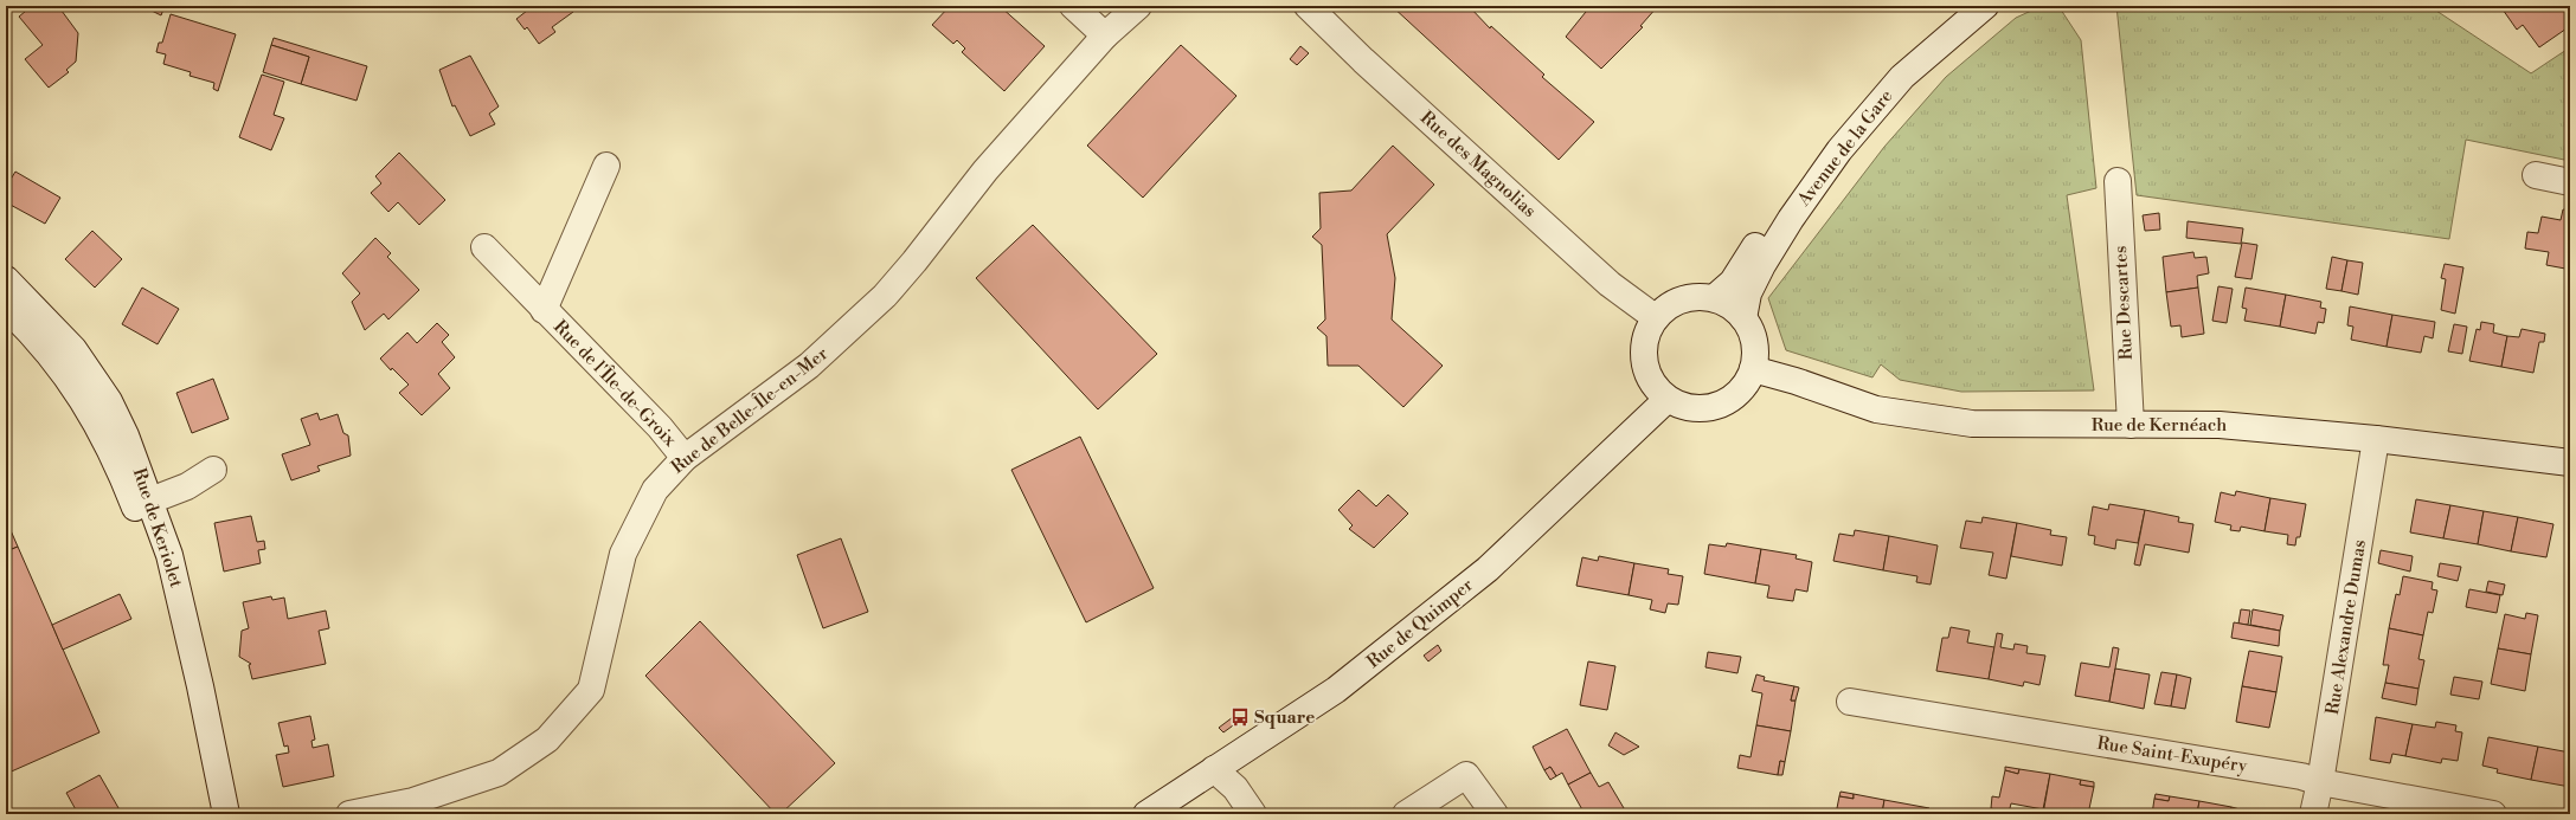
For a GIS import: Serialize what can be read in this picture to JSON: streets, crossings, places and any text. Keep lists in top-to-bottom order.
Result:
{
  "streets": {
    "street": [
      "Avenue de la Gare",
      "Rue des Magnolias",
      "Rue Descartes",
      "Rue de l'Île-de-Groix",
      "Rue de Belle-Île-en-Mer",
      "Rue de Kernéach",
      "Rue de Keriolet",
      "Rue de Quimper",
      "Rue Alexandre Dumas",
      "Rue Saint-Exupéry"
    ]
  },
  "crossings": [
    ["Avenue de la Gare", "Rue des Magnolias"],
    ["Avenue de la Gare", "Rue de Kernéach"],
    ["Avenue de la Gare", "Rue de Quimper"],
    ["Rue des Magnolias", "Rue de Kernéach"],
    ["Rue des Magnolias", "Rue de Quimper"],
    ["Rue Descartes", "Rue de Kernéach"],
    ["Rue de l'Île-de-Groix", "Rue de Belle-Île-en-Mer"],
    ["Rue de Kernéach", "Rue de Quimper"],
    ["Rue de Kernéach", "Rue Alexandre Dumas"],
    ["Rue Alexandre Dumas", "Rue Saint-Exupéry"]
  ],
  "places": {
    "bus stop": ["Square"]
  }
}
